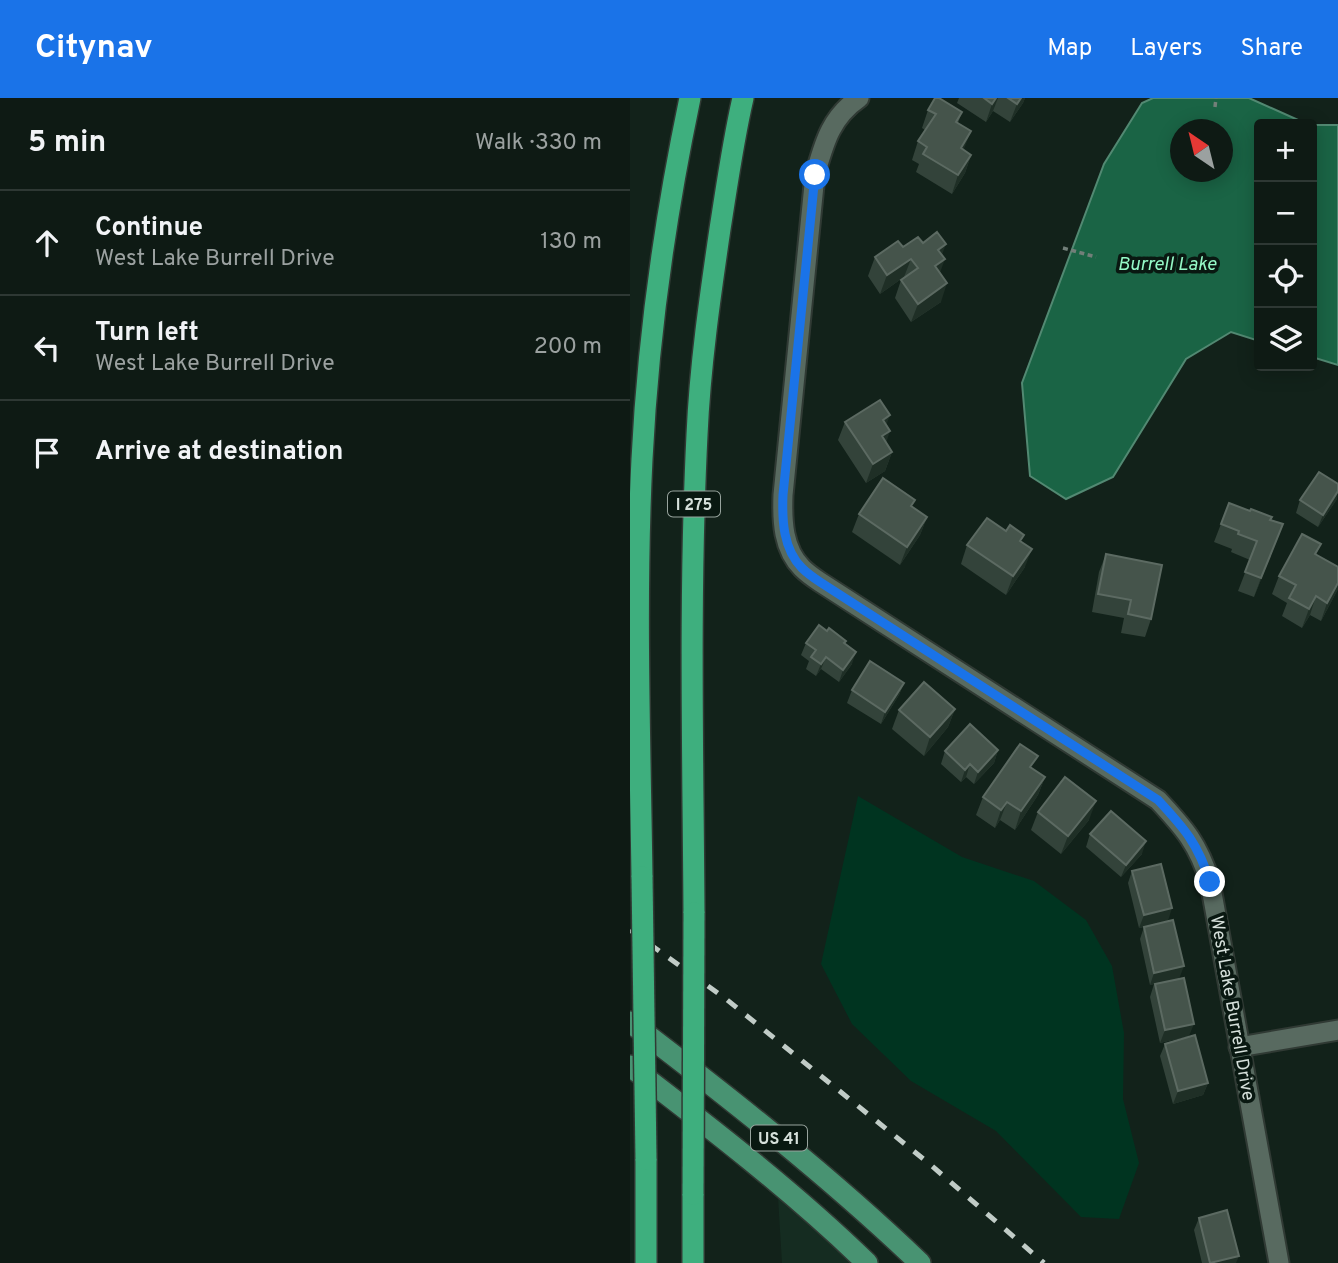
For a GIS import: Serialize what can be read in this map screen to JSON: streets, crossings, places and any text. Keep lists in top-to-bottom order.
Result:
{
  "streets": {
    "highway": ["I 275"],
    "main road": ["US 41"],
    "street": ["West Lake Burrell Drive"]
  },
  "water": ["Burrell Lake"],
  "north": "top left",
  "page": {
    "header": "Citynav",
    "nav": ["Map", "Layers", "Share"],
    "heading": ["5 min", "Walk · 330 m"],
    "map_buttons": ["+", "−"],
    "list": [
      ["Continue", "West Lake Burrell Drive", "130 m"],
      ["Turn left", "West Lake Burrell Drive", "200 m"],
      "Arrive at destination"
    ]
  }
}
